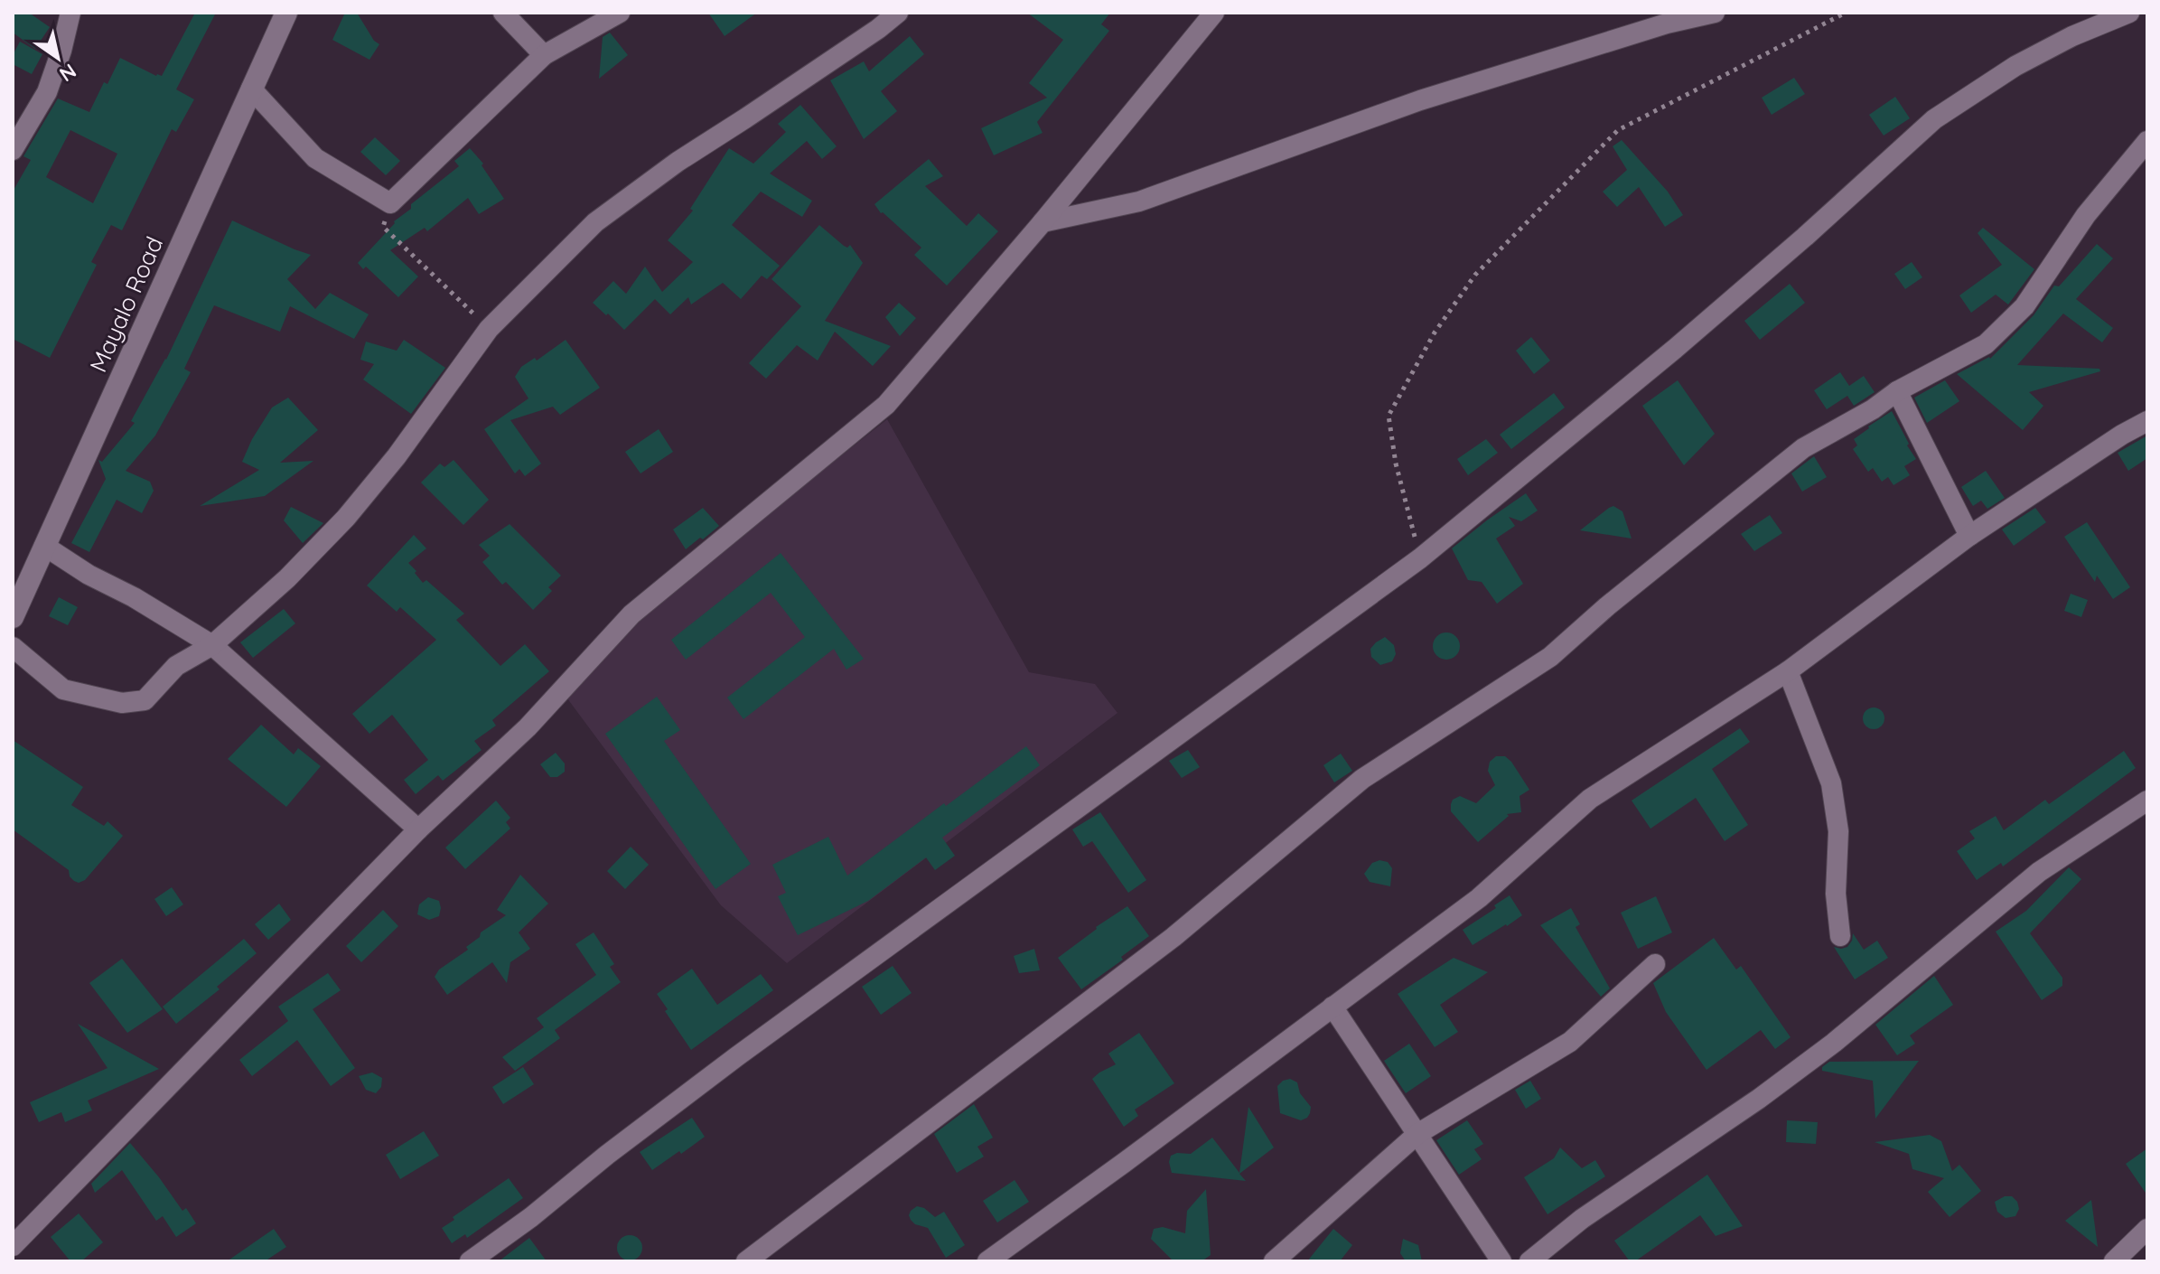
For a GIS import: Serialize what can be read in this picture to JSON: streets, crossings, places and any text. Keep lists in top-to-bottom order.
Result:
{
  "streets": {
    "street": ["Mayalo Road"]
  },
  "north": "bottom right"
}
